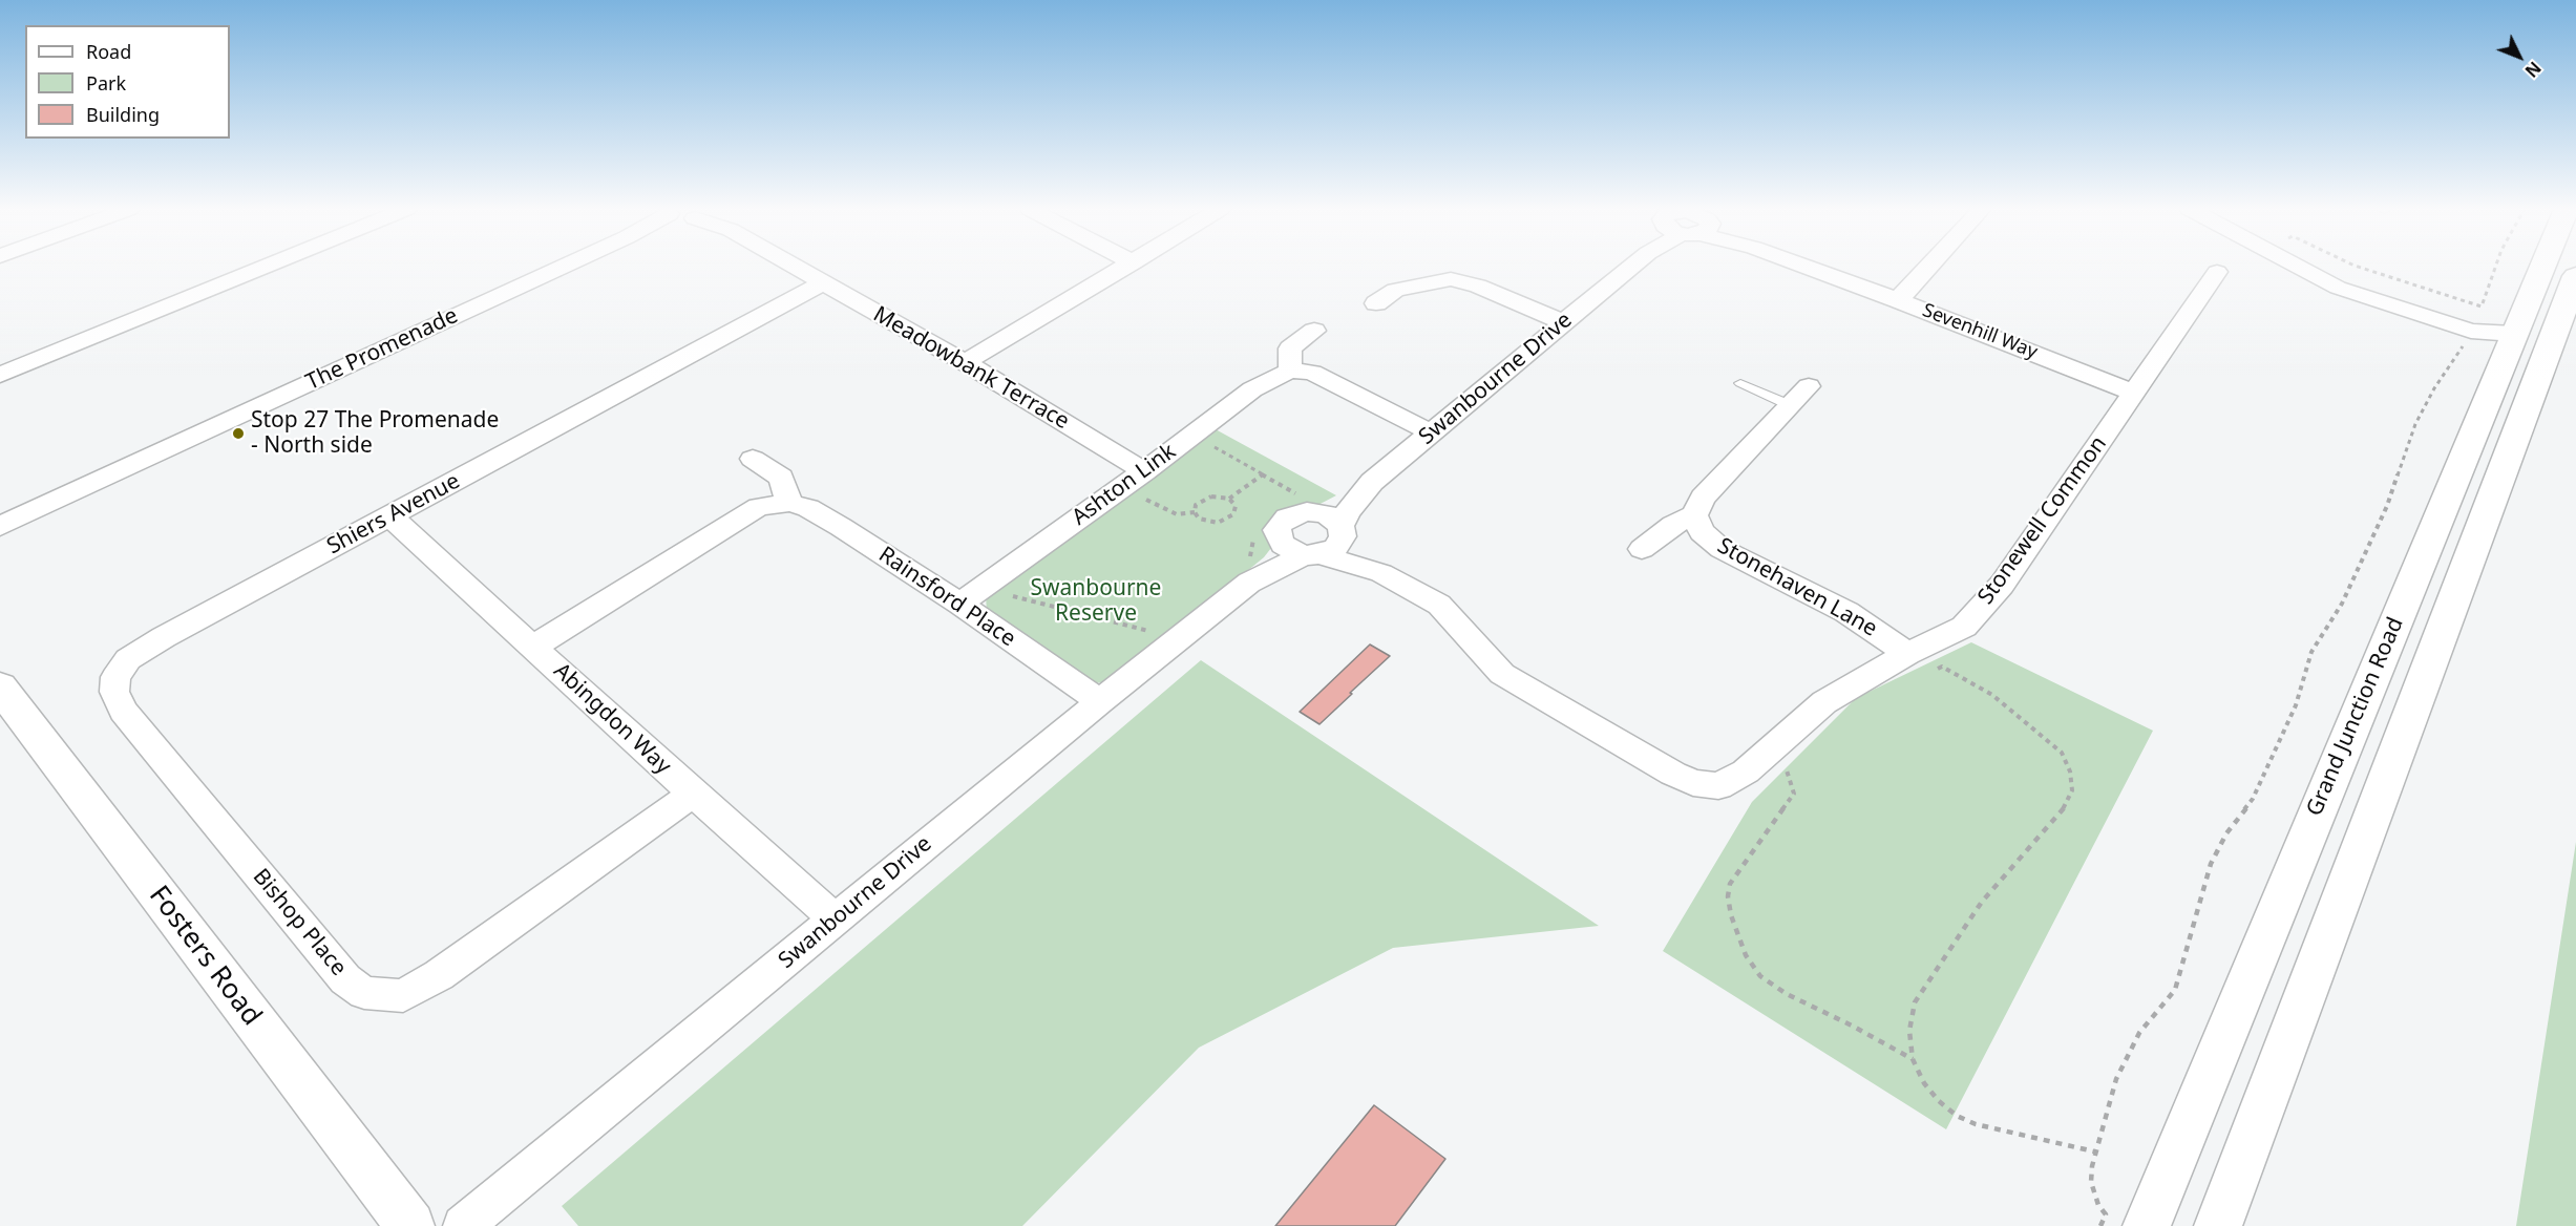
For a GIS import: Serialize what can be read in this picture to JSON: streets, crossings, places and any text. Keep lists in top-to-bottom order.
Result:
{
  "streets": {
    "main road": ["Grand Junction Road", "Fosters Road"],
    "street": [
      "Sevenhill Way",
      "The Promenade",
      "Meadowbank Terrace",
      "Swanbourne Drive",
      "Ashton Link",
      "Shiers Avenue",
      "Stonewell Common",
      "Stonehaven Lane",
      "Rainsford Place",
      "Abingdon Way",
      "Bishop Place"
    ]
  },
  "crossings": [
    ["Sevenhill Way", "Stonewell Common"],
    ["Meadowbank Terrace", "Ashton Link"],
    ["Meadowbank Terrace", "Shiers Avenue"],
    ["Swanbourne Drive", "Stonewell Common"],
    ["Swanbourne Drive", "Rainsford Place"],
    ["Swanbourne Drive", "Abingdon Way"],
    ["Ashton Link", "Rainsford Place"],
    ["Shiers Avenue", "Abingdon Way"],
    ["Shiers Avenue", "Bishop Place"],
    ["Stonewell Common", "Stonehaven Lane"],
    ["Rainsford Place", "Abingdon Way"],
    ["Abingdon Way", "Bishop Place"]
  ],
  "parks": ["Swanbourne Reserve"],
  "places": ["Stop 27 The Promenade - North side"],
  "legend": ["Road", "Park", "Building"],
  "north": "bottom right"
}
